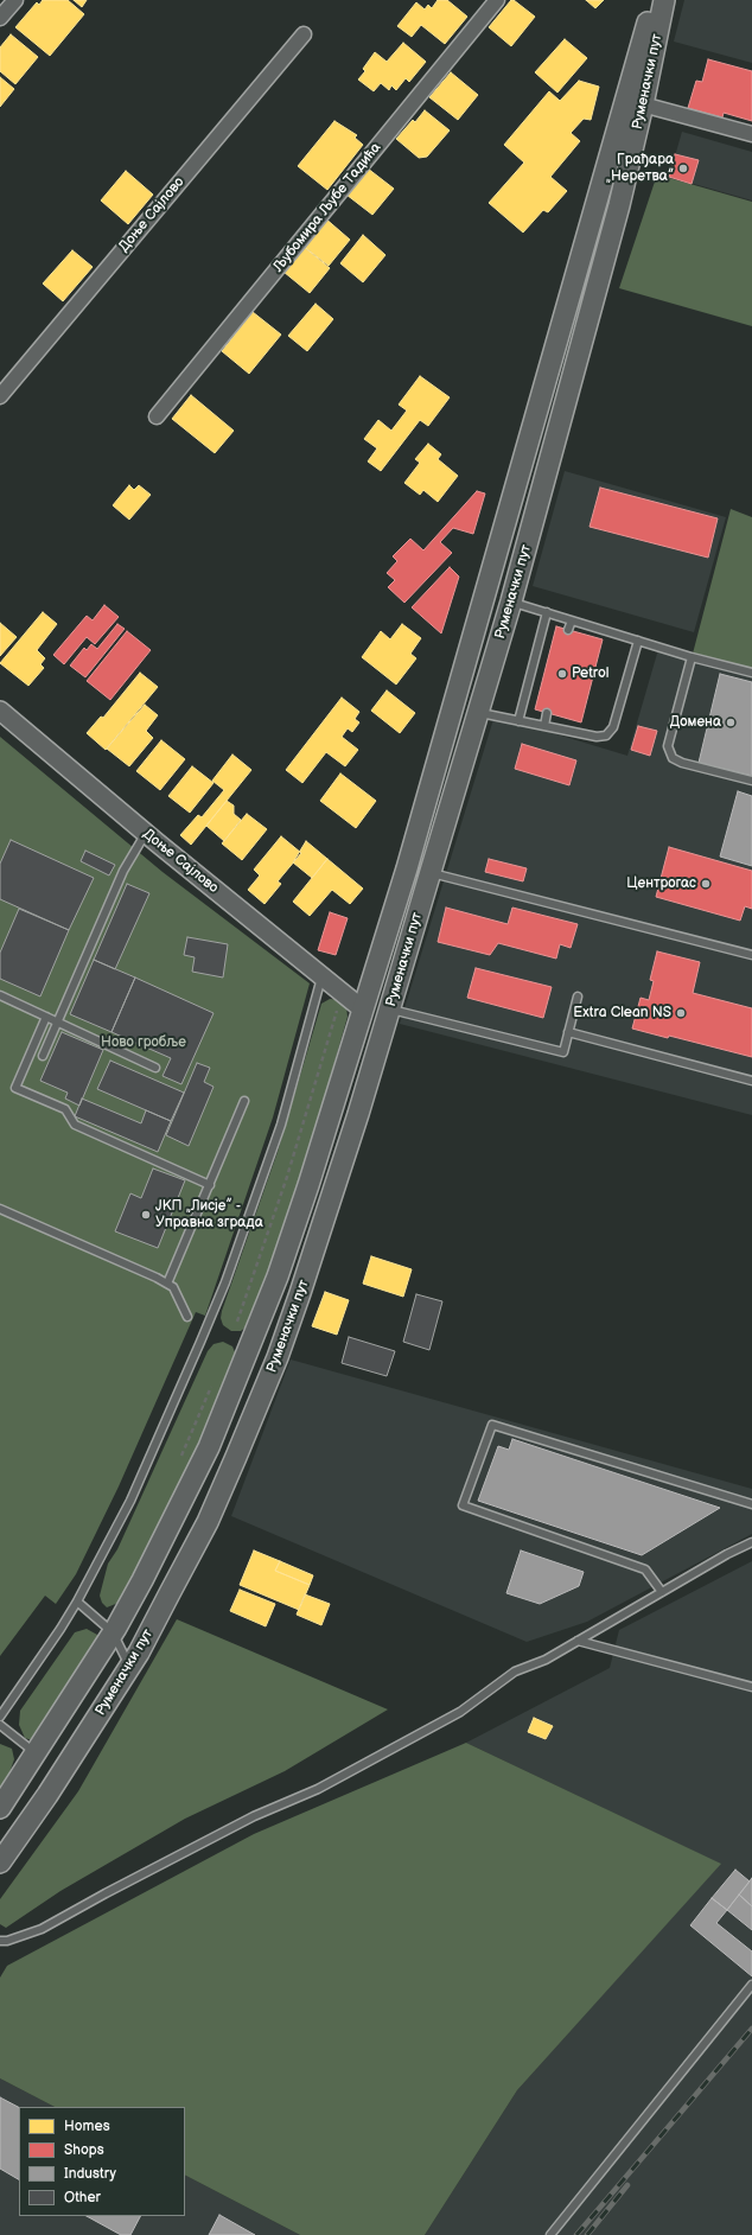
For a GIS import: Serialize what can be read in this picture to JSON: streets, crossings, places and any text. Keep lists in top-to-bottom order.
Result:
{
  "streets": {
    "main road": ["Руменачки пут"],
    "street": ["Љубомира Љубе Тадића", "Доње Сајлово"]
  },
  "crossings": [
    ["Руменачки пут", "Доње Сајлово"]
  ],
  "parks": ["Ново гробље"],
  "places": [
    "Грађара „Неретва”",
    "Petrol",
    "Домена",
    "Центрогас",
    "Extra Clean NS",
    "ЈКП „Лисје” - Управна зграда"
  ],
  "legend": [
    "Homes",
    "Shops",
    "Industry",
    "Other"
  ]
}
